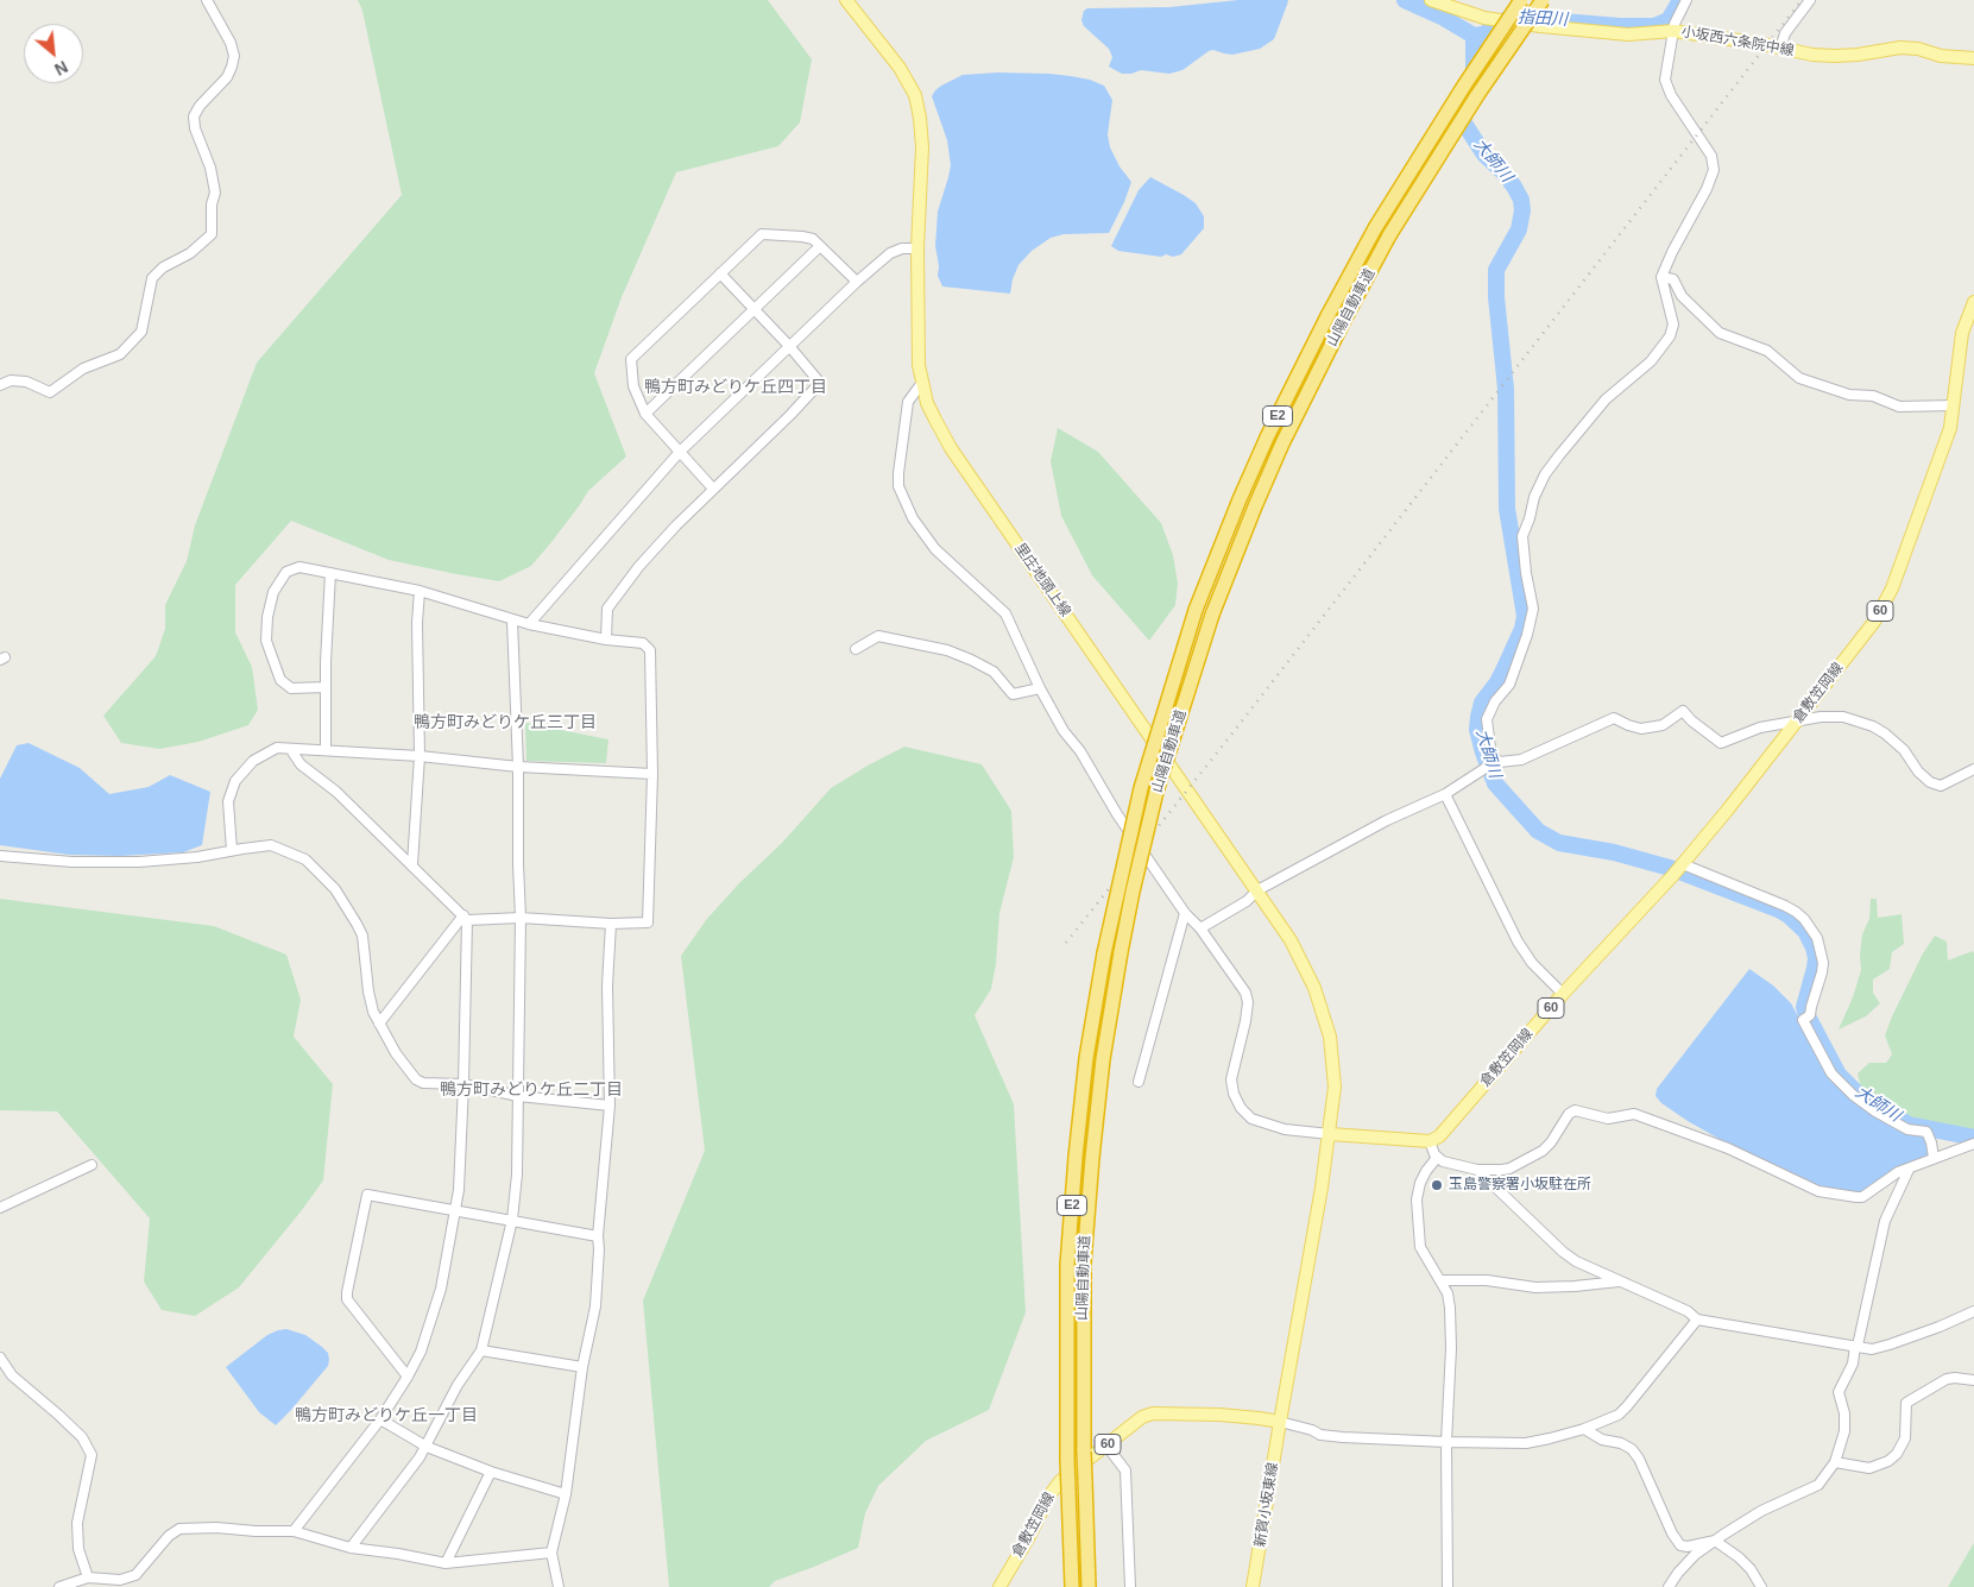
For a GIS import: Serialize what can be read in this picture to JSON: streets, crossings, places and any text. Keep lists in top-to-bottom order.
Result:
{
  "streets": {
    "highway": ["山陽自動車道", "E2"],
    "main road": [
      "小坂西六条院中線",
      "里庄地頭上線",
      "60",
      "倉敷笠岡線",
      "新賀小坂東線"
    ]
  },
  "crossings": [
    ["倉敷笠岡線", "新賀小坂東線"]
  ],
  "districts": [
    "鴨方町みどりケ丘四丁目",
    "鴨方町みどりケ丘三丁目",
    "鴨方町みどりケ丘二丁目",
    "鴨方町みどりケ丘一丁目"
  ],
  "water": ["指田川", "大師川"],
  "places": ["玉島警察署小坂駐在所"],
  "north": "bottom right"
}
